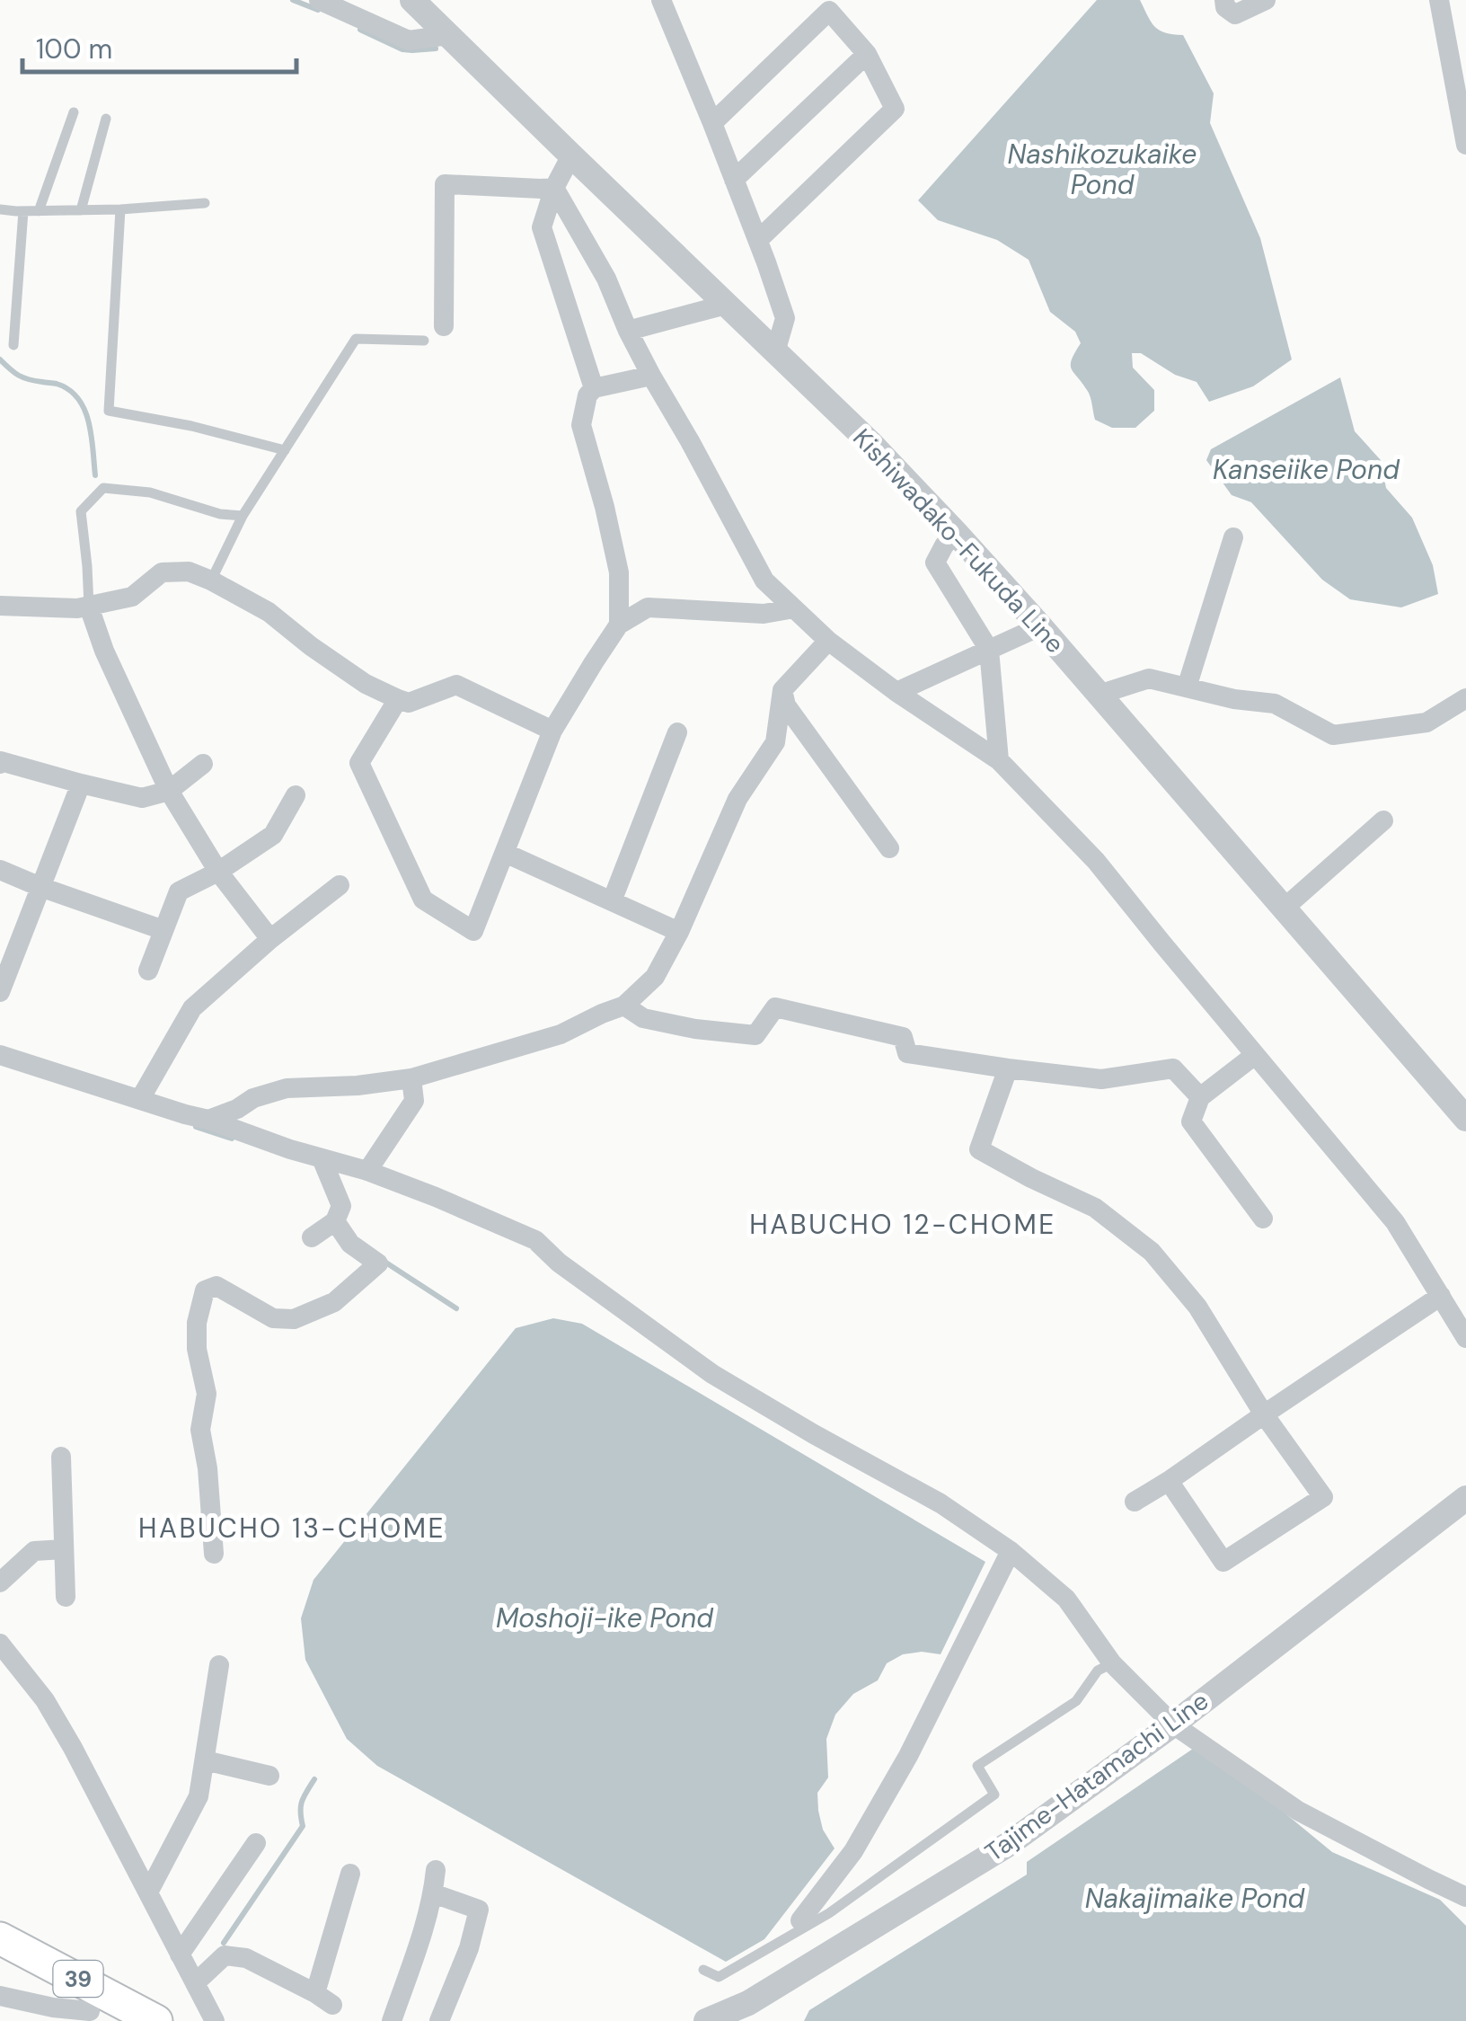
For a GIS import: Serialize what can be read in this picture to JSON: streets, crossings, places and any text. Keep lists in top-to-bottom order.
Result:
{
  "streets": {
    "main road": ["39"],
    "street": ["Kishiwadako-Fukuda Line", "Tajime-Hatamachi Line"]
  },
  "districts": ["HABUCHO 12-CHOME", "HABUCHO 13-CHOME"],
  "water": [
    "Nashikozukaike Pond",
    "Kanseiike Pond",
    "Moshoji-ike Pond",
    "Nakajimaike Pond"
  ],
  "scale_bar": "100 m"
}
